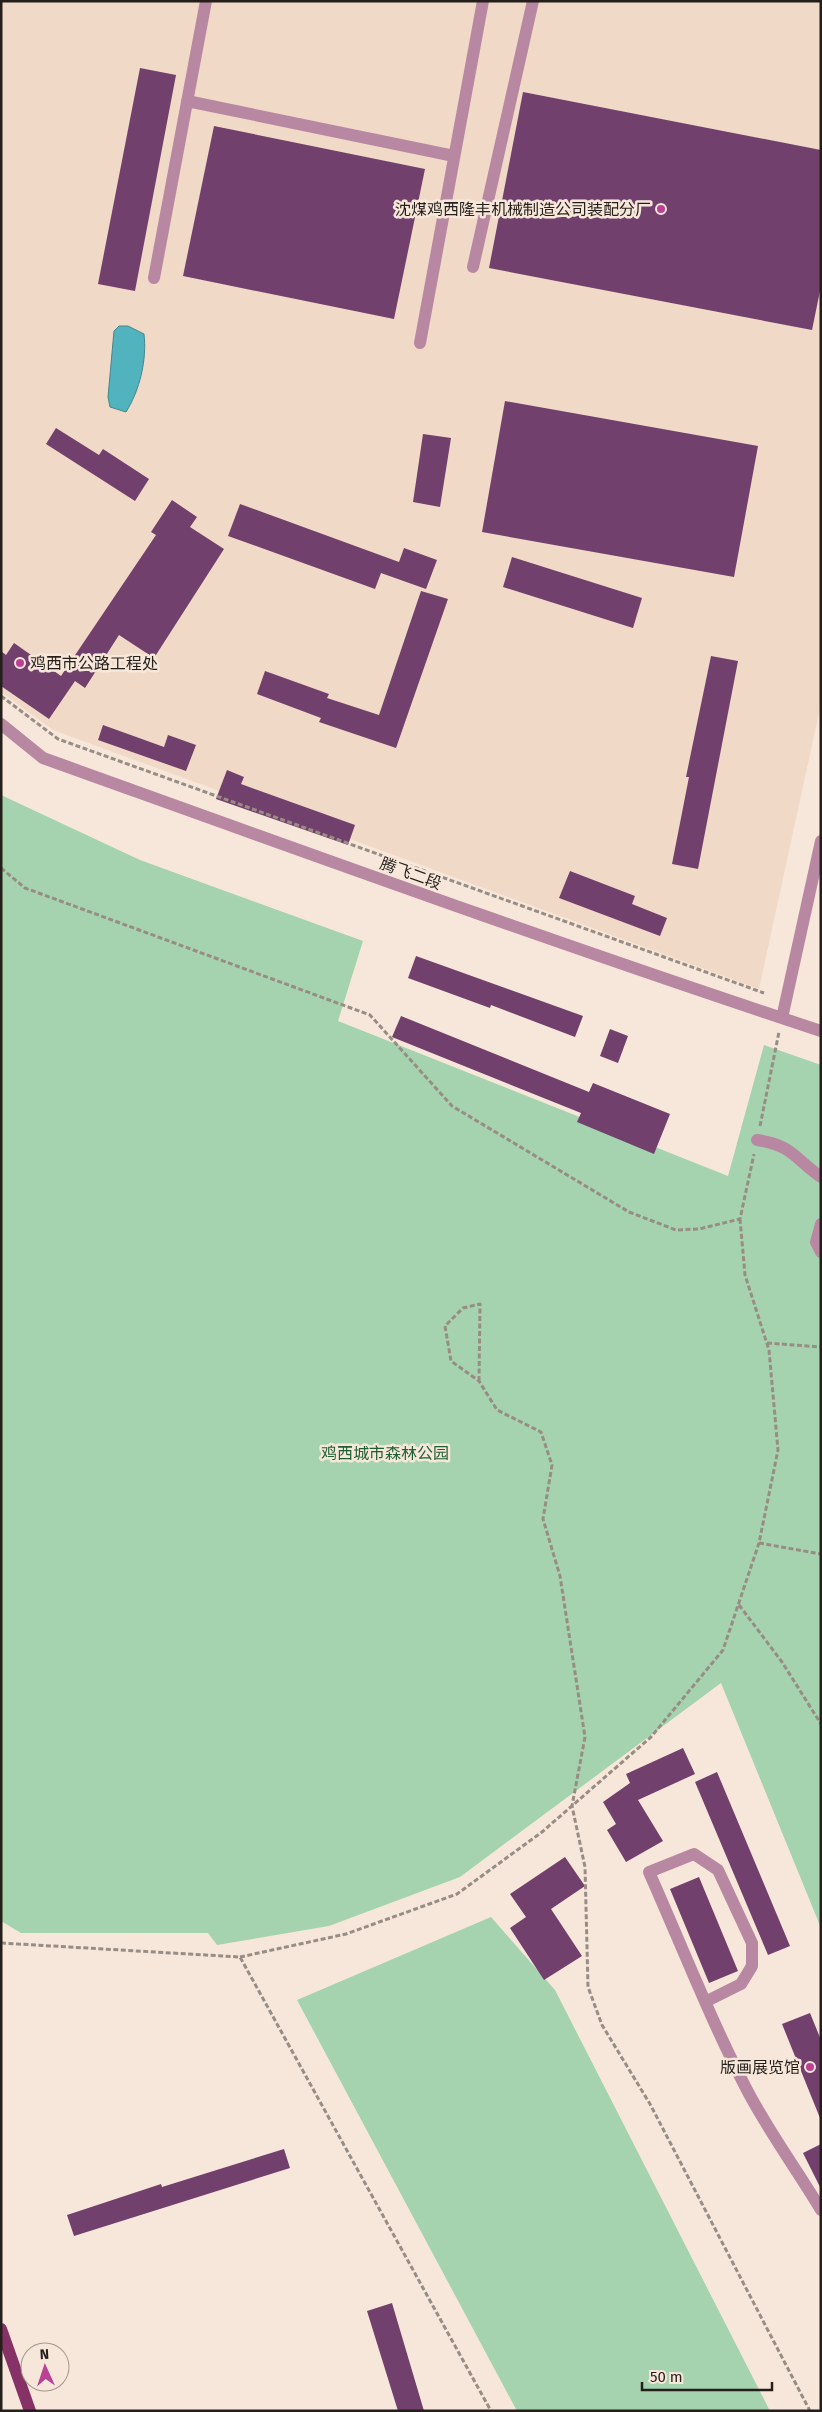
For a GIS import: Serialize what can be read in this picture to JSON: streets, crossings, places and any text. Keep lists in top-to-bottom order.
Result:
{
  "streets": {
    "street": ["腾飞二段"]
  },
  "parks": ["鸡西城市森林公园"],
  "places": ["沈煤鸡西隆丰机械制造公司装配分厂", "鸡西市公路工程处", "版画展览馆"],
  "scale_bar": "50 m",
  "north": "top"
}
